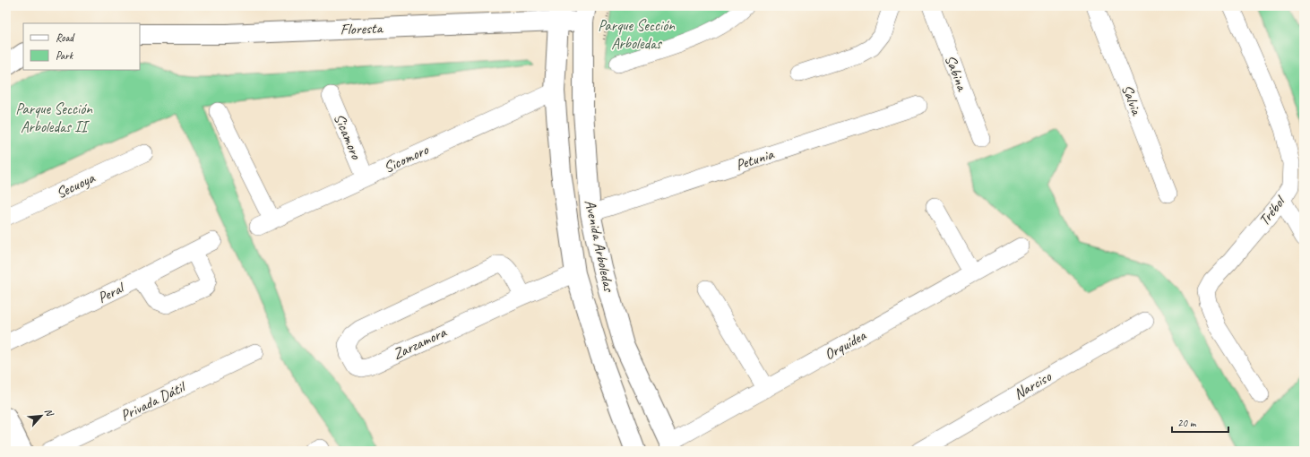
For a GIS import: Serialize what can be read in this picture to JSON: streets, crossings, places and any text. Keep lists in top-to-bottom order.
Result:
{
  "streets": {
    "street": [
      "Floresta",
      "Sabina",
      "Salvia",
      "Sicamoro",
      "Sicomoro",
      "Petunia",
      "Secuoya",
      "Trébol",
      "Avenida Arboledas",
      "Peral",
      "Zarzamora",
      "Orquídea",
      "Narciso",
      "Privada Dátil"
    ]
  },
  "crossings": [
    ["Floresta", "Avenida Arboledas"],
    ["Sicamoro", "Sicomoro"],
    ["Petunia", "Avenida Arboledas"],
    ["Avenida Arboledas", "Orquídea"]
  ],
  "parks": ["Parque Sección Arboledas", "Parque Sección Arboledas II"],
  "legend": ["Road", "Park"],
  "scale_bar": "20 m",
  "north": "top right"
}
